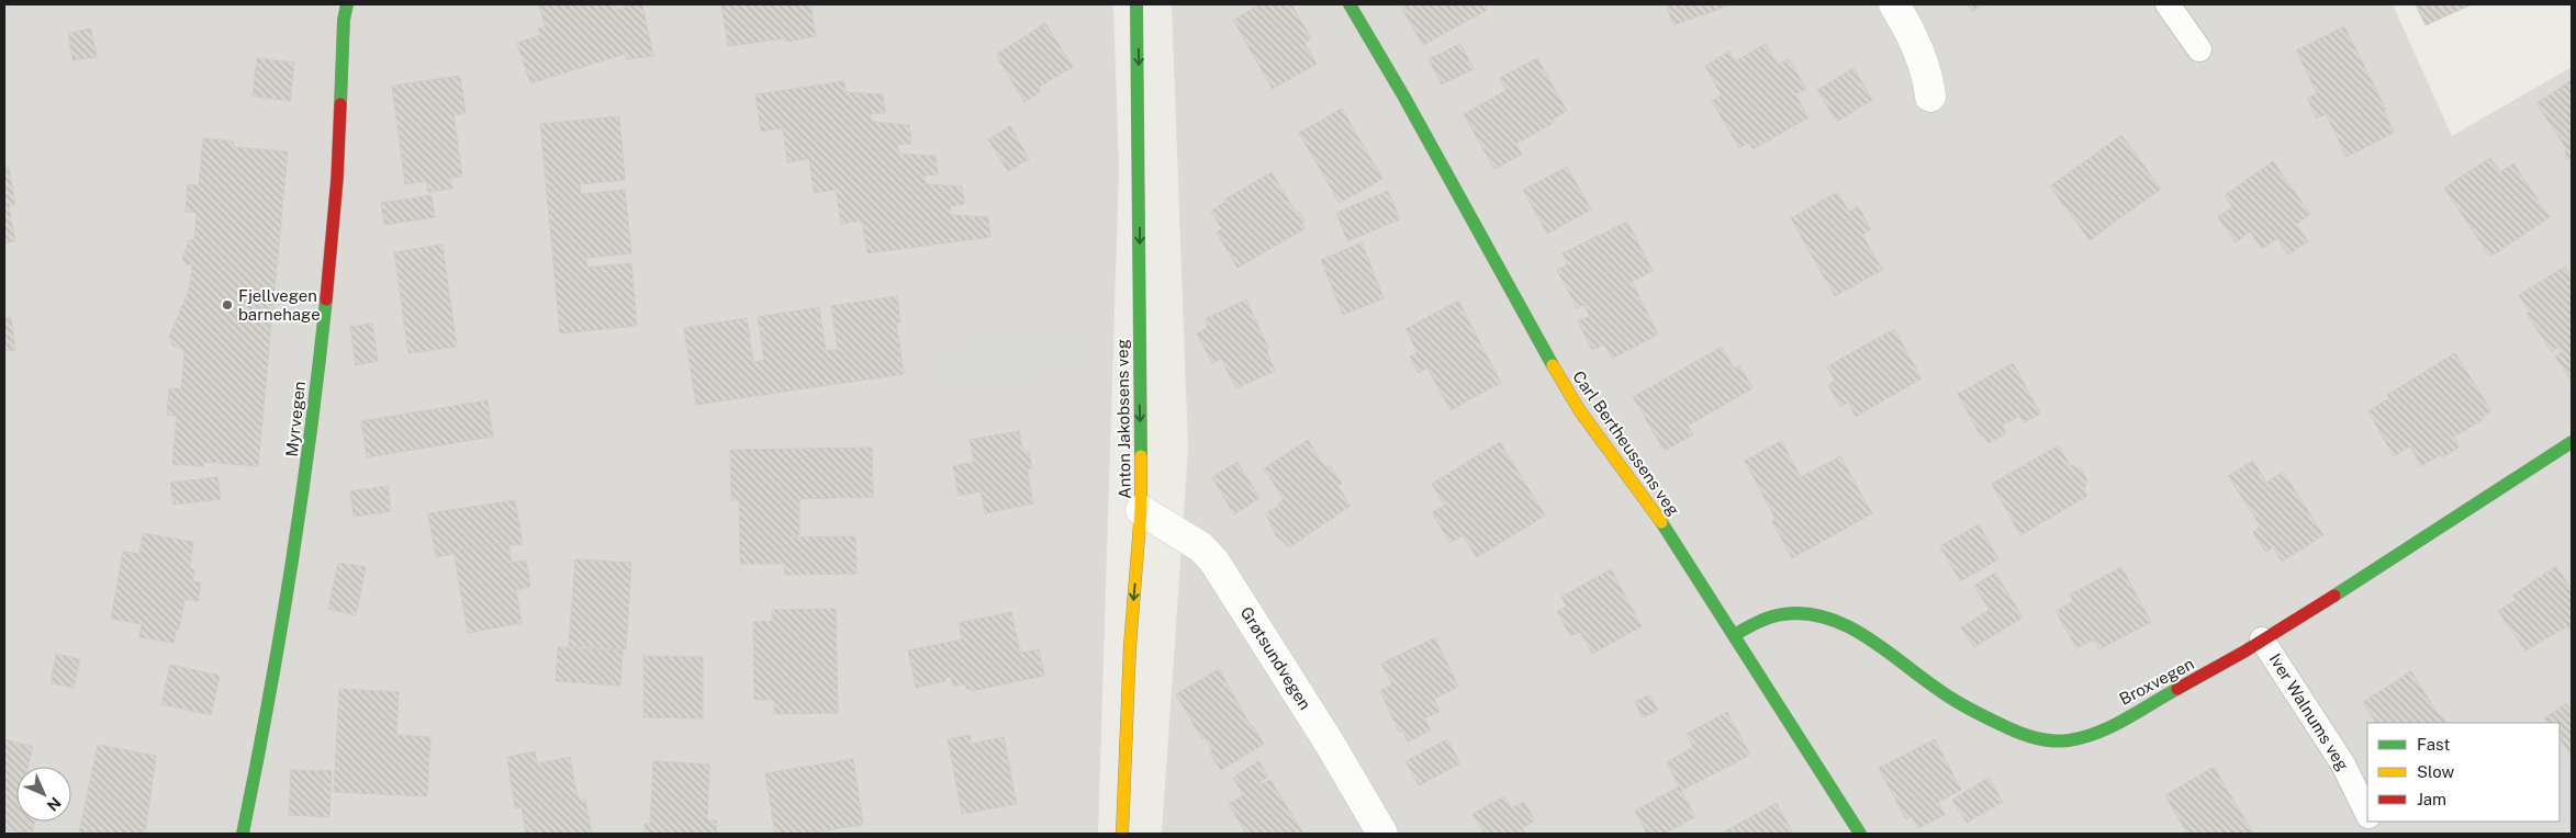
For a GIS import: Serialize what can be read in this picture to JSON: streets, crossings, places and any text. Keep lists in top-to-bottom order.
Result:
{
  "streets": {
    "street": [
      "Myrvegen",
      "Anton Jakobsens veg",
      "Carl Bertheussens veg",
      "Grøtsundvegen",
      "Broxvegen"
    ],
    "lane": ["Iver Walnums veg"]
  },
  "crossings": [
    ["Anton Jakobsens veg", "Grøtsundvegen"],
    ["Carl Bertheussens veg", "Broxvegen"],
    ["Broxvegen", "Iver Walnums veg"]
  ],
  "one_way": ["Anton Jakobsens veg"],
  "places": ["Fjellvegen barnehage"],
  "legend": ["Fast", "Slow", "Jam"],
  "north": "bottom right"
}
